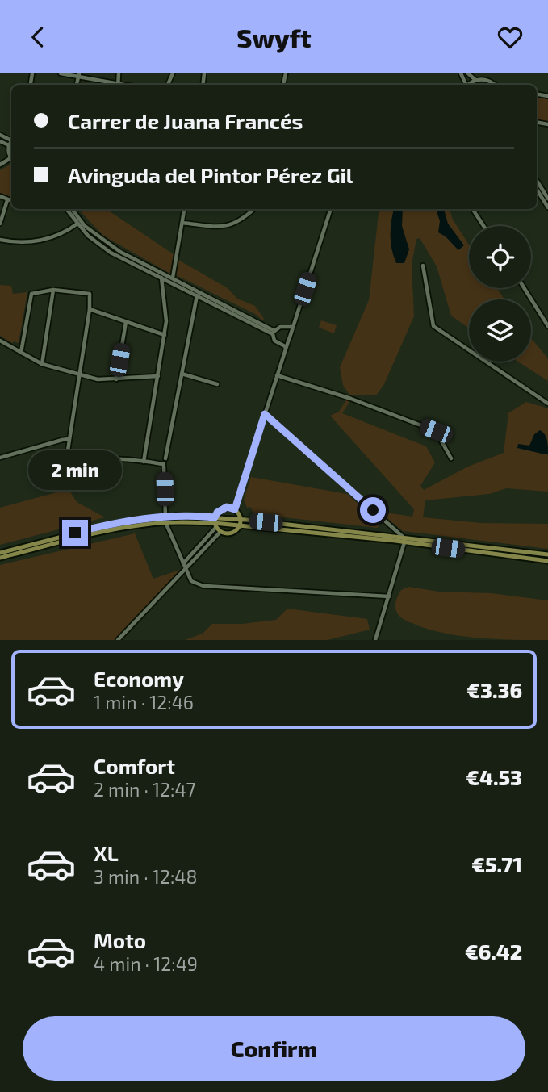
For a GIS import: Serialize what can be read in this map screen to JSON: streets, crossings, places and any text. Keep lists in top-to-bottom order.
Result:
{
  "page": {
    "header": "Swyft",
    "banner": ["Carrer de Juana Francés", "Avinguda del Pintor Pérez Gil"],
    "bubble": "2 min",
    "list": [
      {
        "name": "Economy",
        "note": "1 min · 12:46",
        "value": "€3.36"
      },
      {
        "name": "Comfort",
        "note": "2 min · 12:47",
        "value": "€4.53"
      },
      {
        "name": "XL",
        "note": "3 min · 12:48",
        "value": "€5.71"
      },
      {
        "name": "Moto",
        "note": "4 min · 12:49",
        "value": "€6.42"
      }
    ],
    "buttons": "Confirm"
  }
}
